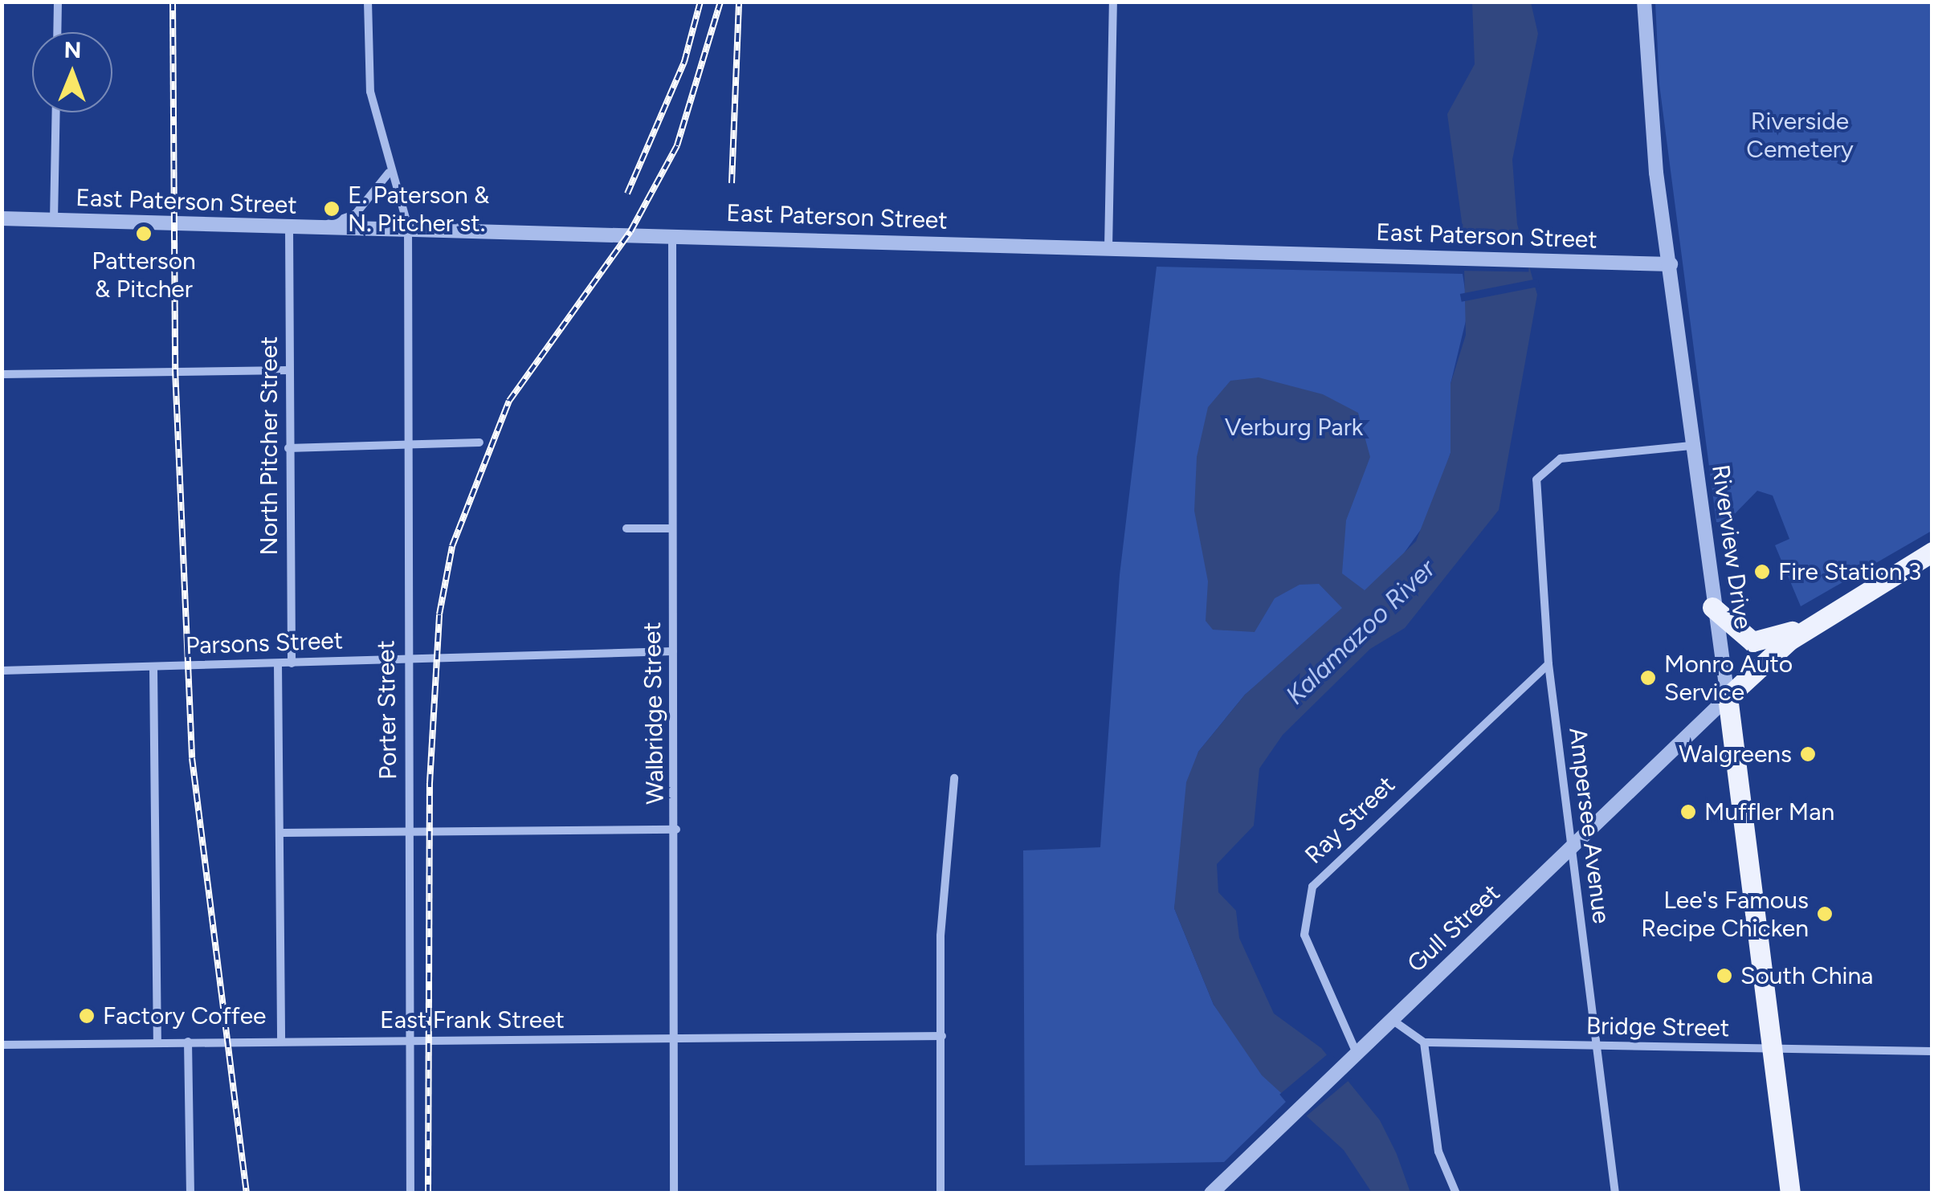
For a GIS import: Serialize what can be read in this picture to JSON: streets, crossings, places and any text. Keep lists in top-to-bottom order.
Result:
{
  "streets": {
    "main road": ["Riverview Drive"],
    "street": [
      "East Paterson Street",
      "North Pitcher Street",
      "Parsons Street",
      "Porter Street",
      "Walbridge Street",
      "Ray Street",
      "Ampersee Avenue",
      "Gull Street",
      "East Frank Street",
      "Bridge Street"
    ]
  },
  "crossings": [
    ["East Paterson Street", "North Pitcher Street"],
    ["East Paterson Street", "Riverview Drive"],
    ["East Paterson Street", "Porter Street"],
    ["East Paterson Street", "Walbridge Street"],
    ["North Pitcher Street", "Parsons Street"],
    ["Riverview Drive", "Ampersee Avenue"],
    ["Riverview Drive", "Gull Street"],
    ["Riverview Drive", "Bridge Street"],
    ["Parsons Street", "Porter Street"],
    ["Parsons Street", "Walbridge Street"],
    ["Porter Street", "East Frank Street"],
    ["Walbridge Street", "East Frank Street"],
    ["Ray Street", "Ampersee Avenue"],
    ["Ray Street", "Gull Street"],
    ["Ampersee Avenue", "Gull Street"],
    ["Ampersee Avenue", "Bridge Street"]
  ],
  "water": ["Kalamazoo River"],
  "parks": ["Riverside Cemetery", "Verburg Park"],
  "places": [
    "E. Paterson & N. Pitcher st.",
    "Patterson & Pitcher",
    "Fire Station 3",
    "Monro Auto Service",
    "Walgreens",
    "Muffler Man",
    "Lee's Famous Recipe Chicken",
    "South China",
    "Factory Coffee"
  ],
  "north": "top"
}
